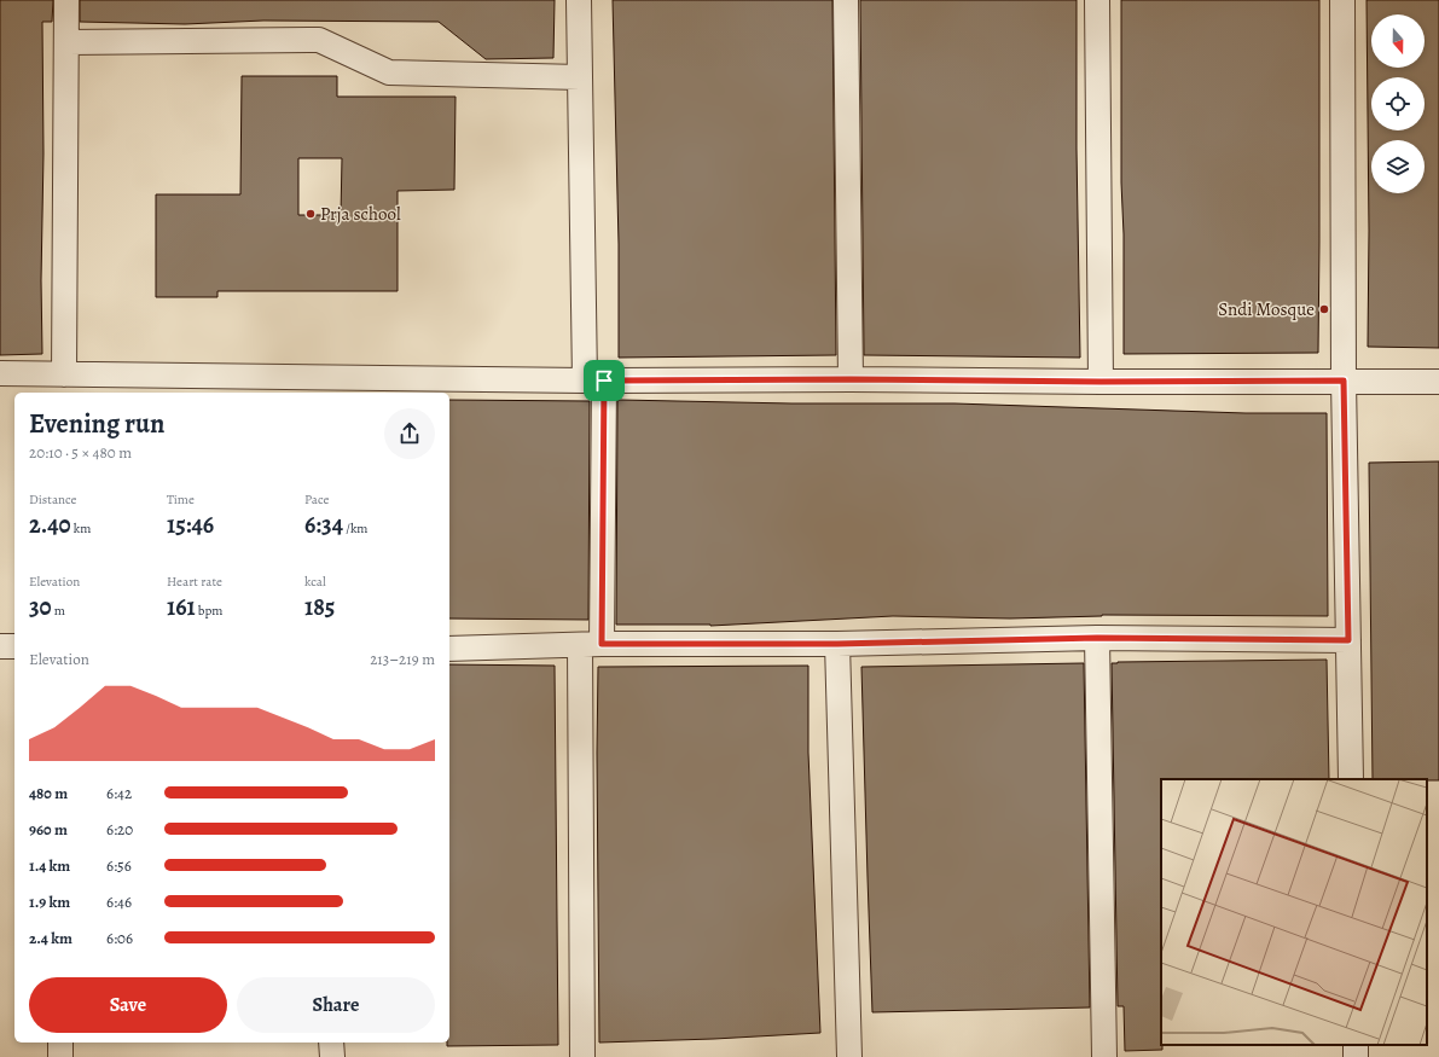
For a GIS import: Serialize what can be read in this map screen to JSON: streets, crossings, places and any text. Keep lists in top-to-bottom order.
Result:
{
  "places": ["Prja school", "Sndi Mosque"],
  "north": "bottom",
  "page": {
    "heading": ["Evening run", "20:10 · 5 × 480 m"],
    "stats": [
      ["Distance", "2.40 km"],
      ["Time", "15:46"],
      ["Pace", "6:34 /km"],
      ["Elevation", "30 m"],
      ["Heart rate", "161 bpm"],
      ["kcal", "185"]
    ],
    "chart": ["Elevation", "213–219 m"],
    "list": [
      {
        "name": "480 m",
        "note": "6:42"
      },
      {
        "name": "960 m",
        "note": "6:20"
      },
      {
        "name": "1.4 km",
        "note": "6:56"
      },
      {
        "name": "1.9 km",
        "note": "6:46"
      },
      {
        "name": "2.4 km",
        "note": "6:06"
      }
    ],
    "buttons": ["Save", "Share"]
  }
}
